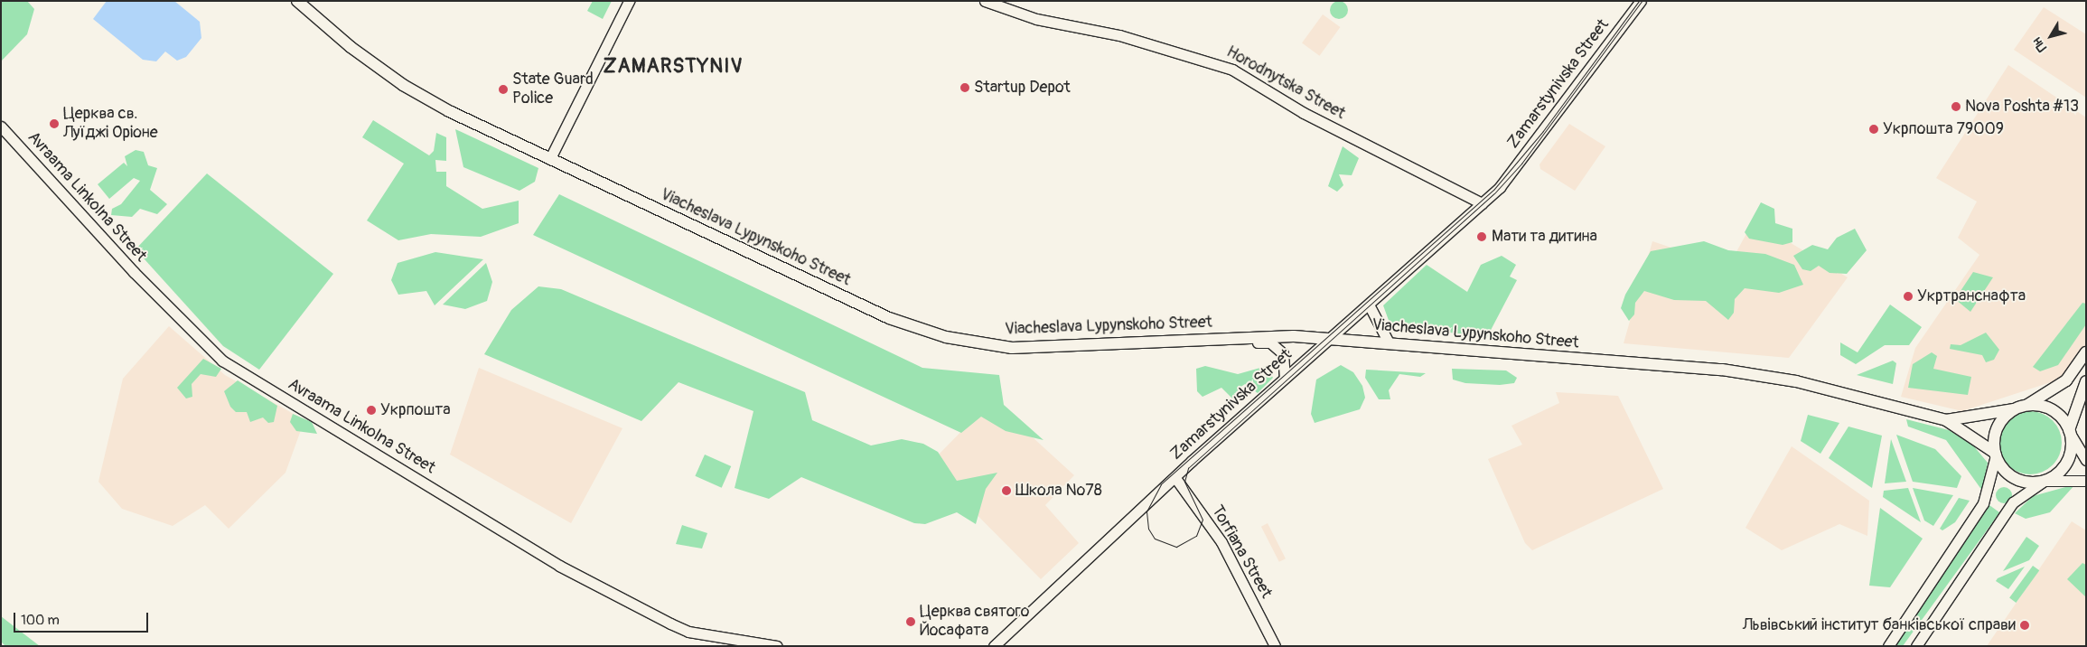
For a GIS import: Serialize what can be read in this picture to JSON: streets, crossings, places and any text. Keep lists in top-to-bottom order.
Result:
{
  "streets": {
    "main road": ["Viacheslava Lypynskoho Street"],
    "street": [
      "Horodnytska Street",
      "Zamarstynivska Street",
      "Avraama Linkolna Street",
      "Torfiana Street"
    ]
  },
  "crossings": [
    ["Horodnytska Street", "Zamarstynivska Street"],
    ["Zamarstynivska Street", "Viacheslava Lypynskoho Street"],
    ["Zamarstynivska Street", "Torfiana Street"]
  ],
  "districts": ["ZAMARSTYNIV"],
  "places": [
    "Startup Depot",
    "State Guard Police",
    "Nova Poshta #13",
    "Церква св. Луїджі Оріоне",
    "Укрпошта 79009",
    "Мати та дитина",
    "Укртранснафта",
    "Укрпошта",
    "Школа №78",
    "Церква святого Йосафата",
    "Львівський інститут банківської справи"
  ],
  "scale_bar": "100 m",
  "north": "bottom left"
}
